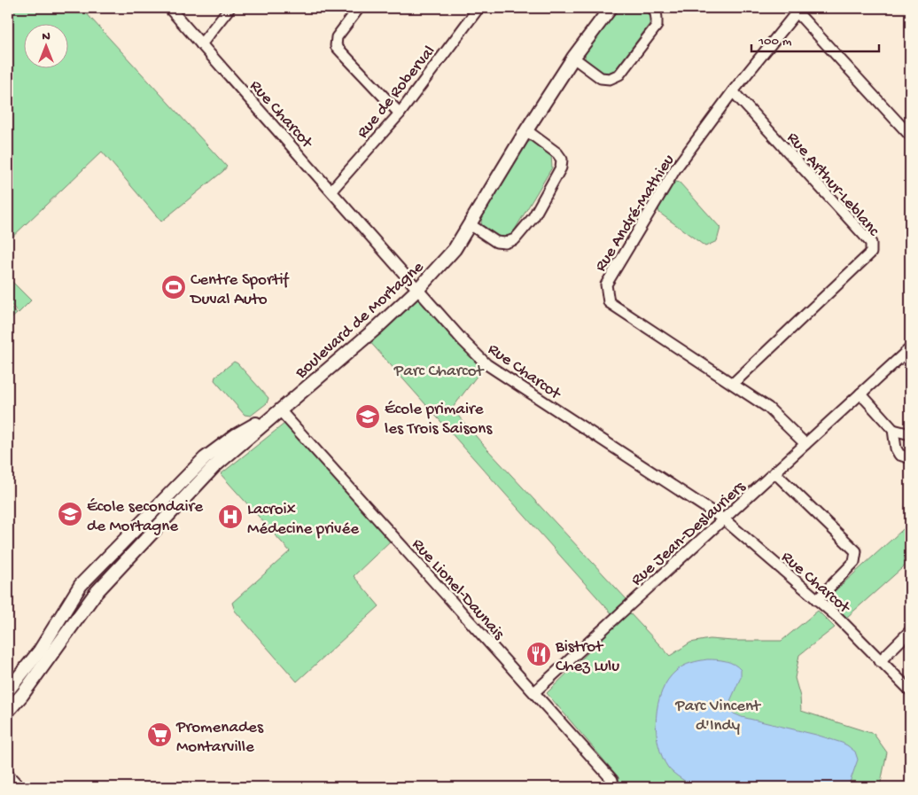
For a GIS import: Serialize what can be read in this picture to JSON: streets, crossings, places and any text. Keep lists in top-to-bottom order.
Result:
{
  "streets": {
    "street": [
      "Rue de Roberval",
      "Rue Charcot",
      "Rue Arthur-Leblanc",
      "Rue André-Mathieu",
      "Boulevard de Mortagne",
      "Rue Jean-Deslauriers",
      "Rue Lionel-Daunais"
    ]
  },
  "crossings": [
    ["Rue de Roberval", "Rue Charcot"],
    ["Rue Charcot", "Boulevard de Mortagne"],
    ["Rue Charcot", "Rue Jean-Deslauriers"],
    ["Rue Arthur-Leblanc", "Rue André-Mathieu"],
    ["Rue André-Mathieu", "Rue Jean-Deslauriers"],
    ["Boulevard de Mortagne", "Rue Lionel-Daunais"],
    ["Rue Jean-Deslauriers", "Rue Lionel-Daunais"]
  ],
  "parks": ["Parc Charcot", "Parc Vincent d'Indy"],
  "places": {
    "sports": ["Centre Sportif Duval Auto"],
    "school or university": ["École primaire les Trois Saisons", "École secondaire de Mortagne"],
    "hospital": ["Lacroix Médecine privée"],
    "restaurant": ["Bistrot Chez Lulu"],
    "supermarket": ["Promenades Montarville"]
  },
  "scale_bar": "100 m",
  "north": "top"
}
